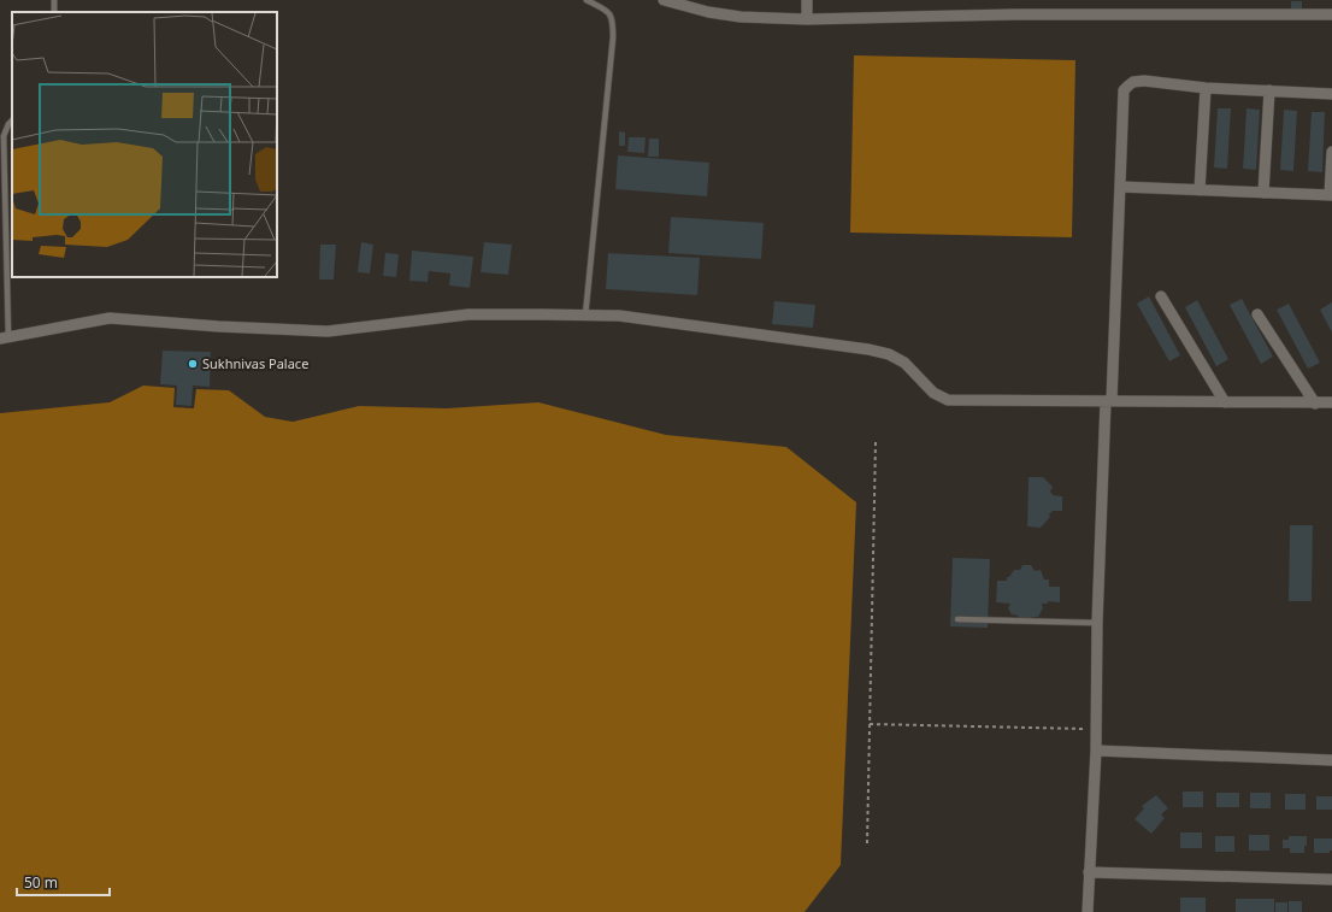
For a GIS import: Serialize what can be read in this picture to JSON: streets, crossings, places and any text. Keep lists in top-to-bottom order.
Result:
{
  "places": ["Sukhnivas Palace"],
  "scale_bar": "50 m"
}
